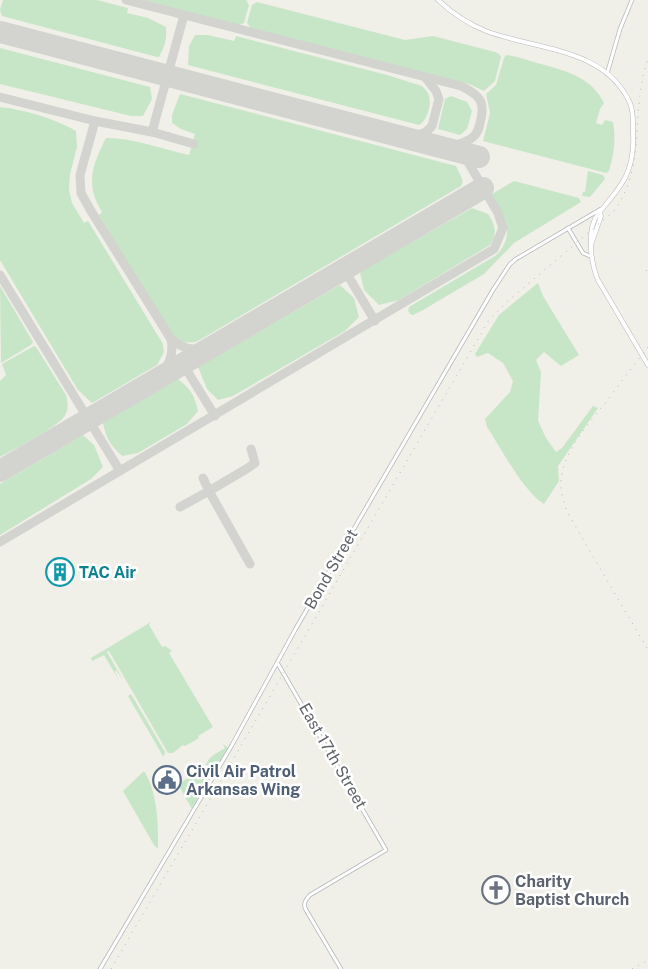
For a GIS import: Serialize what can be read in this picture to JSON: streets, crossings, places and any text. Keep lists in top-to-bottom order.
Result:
{
  "streets": {
    "street": ["Bond Street", "East 17th Street"]
  },
  "crossings": [
    ["Bond Street", "East 17th Street"]
  ],
  "places": {
    "building": ["TAC Air"],
    "public building": ["Civil Air Patrol Arkansas Wing"],
    "church": ["Charity Baptist Church"]
  }
}
